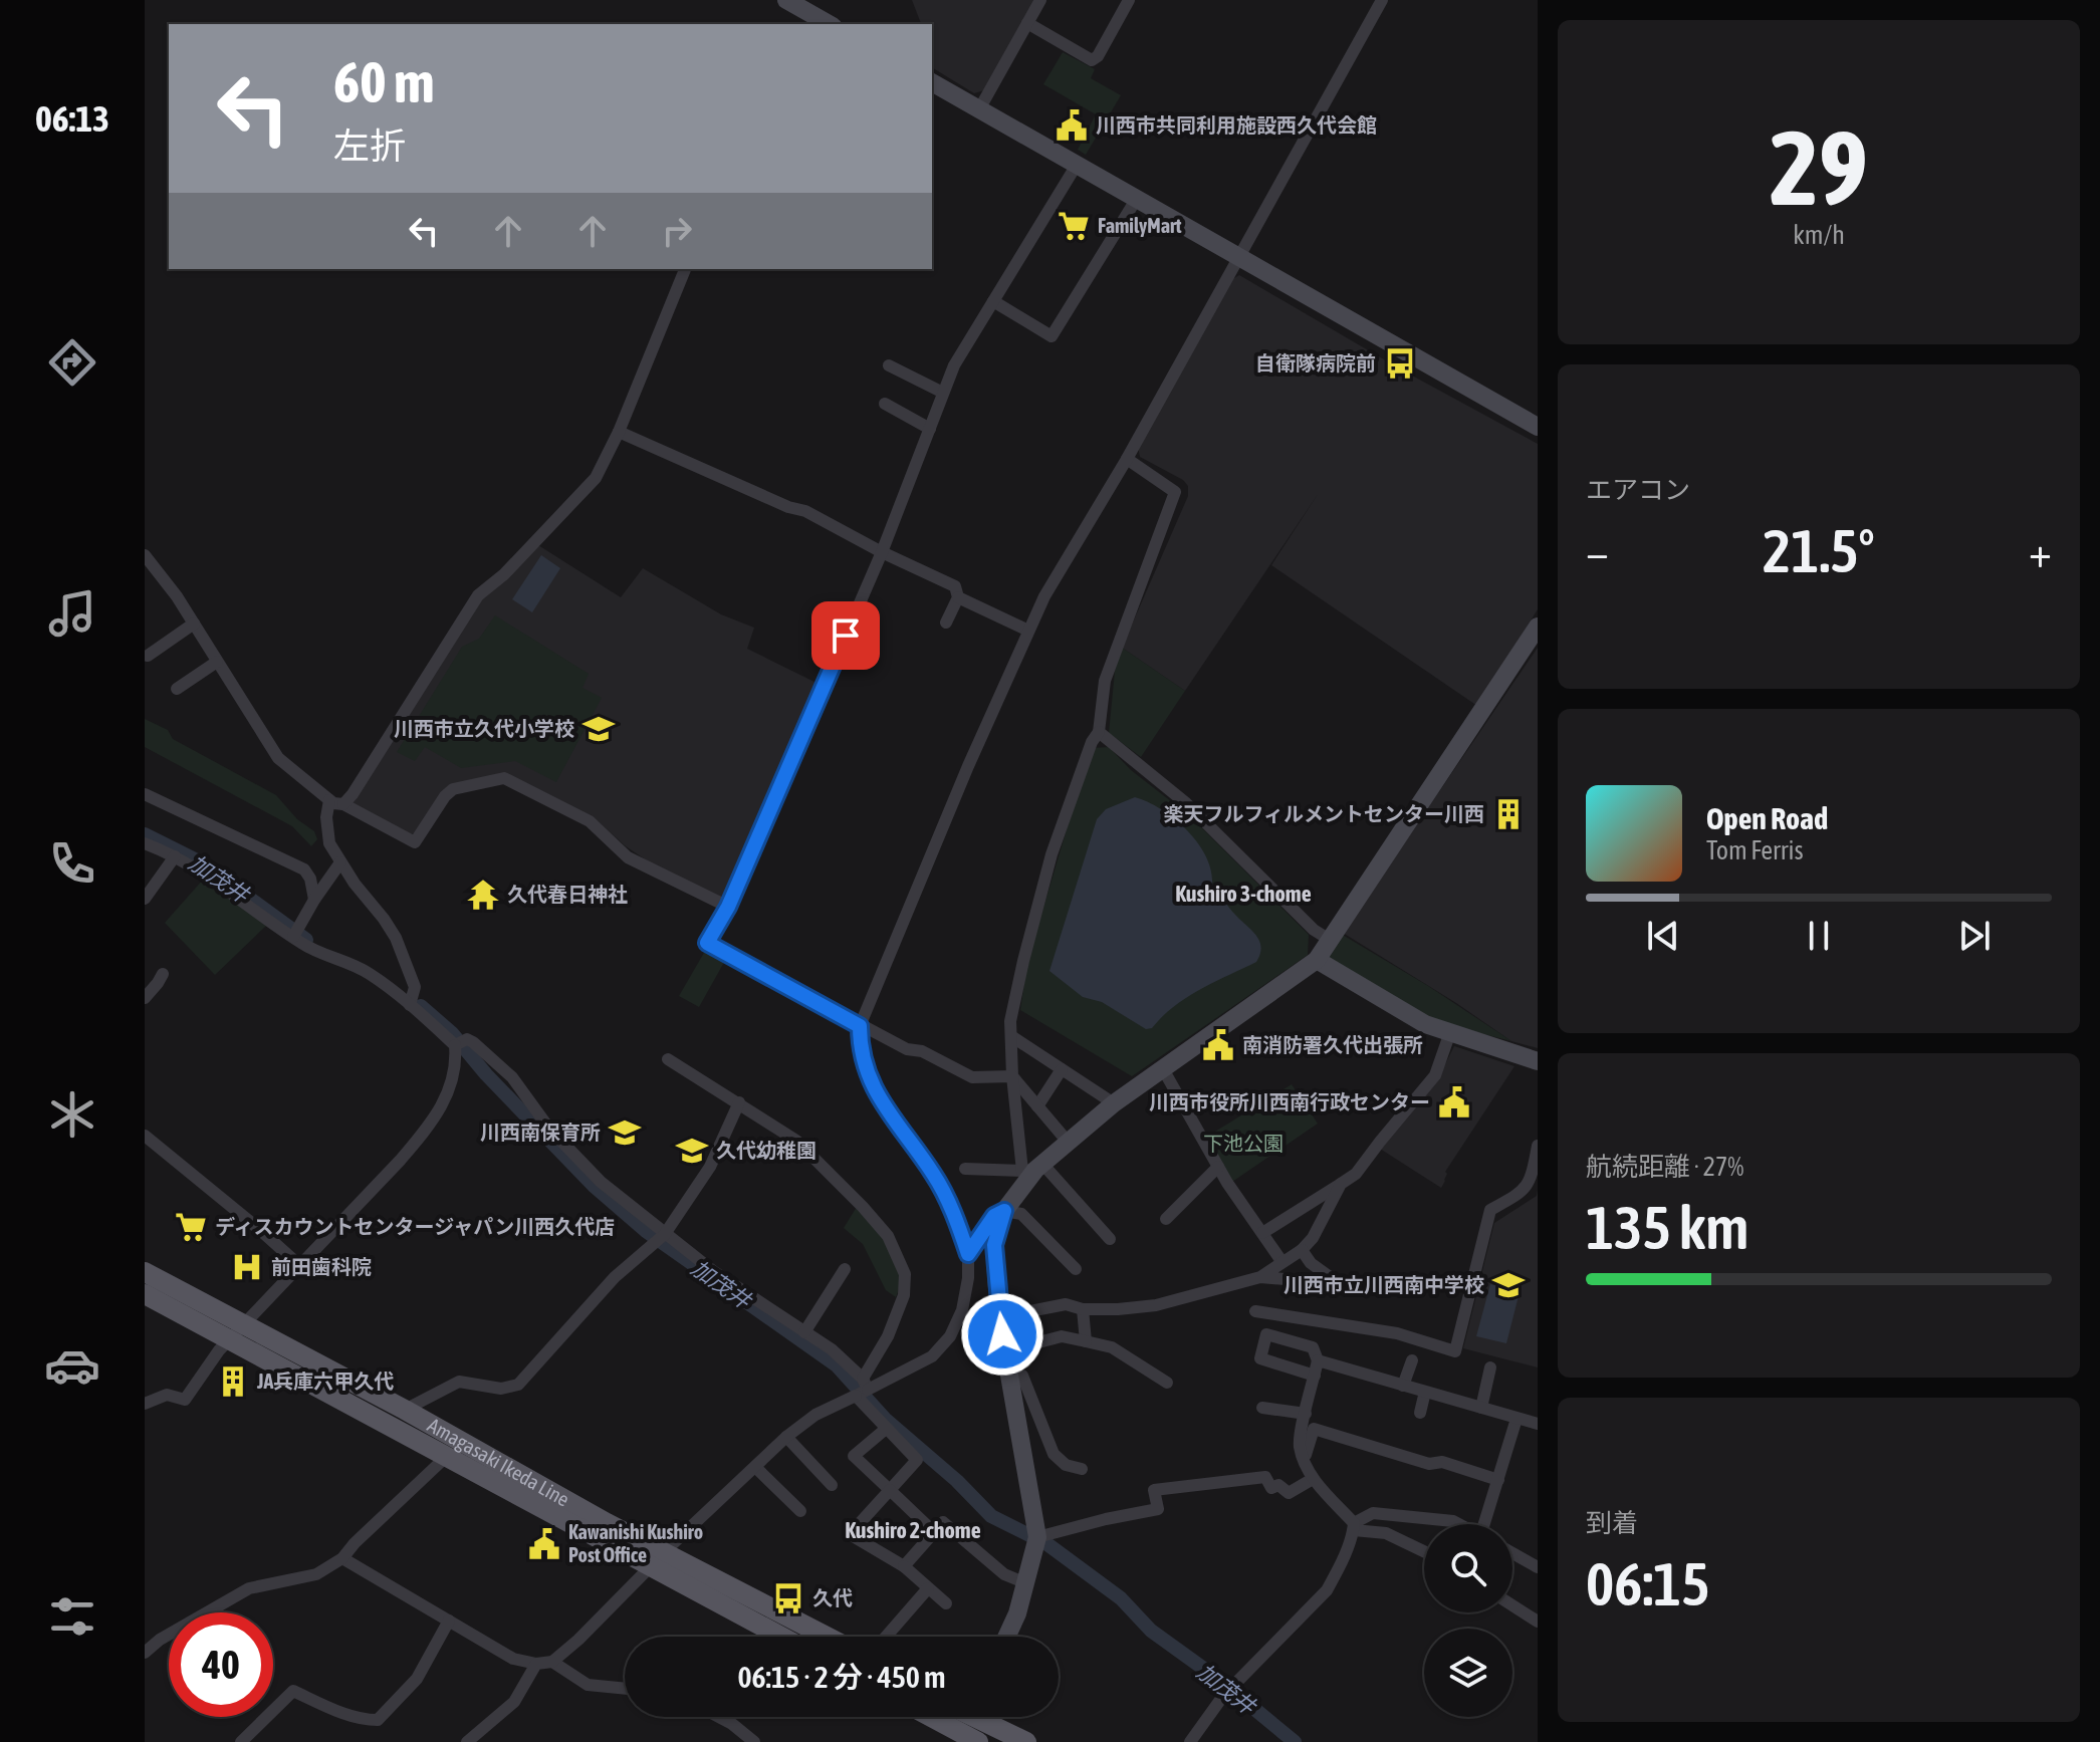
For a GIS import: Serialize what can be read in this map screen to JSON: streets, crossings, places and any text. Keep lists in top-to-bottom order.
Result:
{
  "streets": {
    "main road": ["Amagasaki Ikeda Line"]
  },
  "districts": ["Kushiro 3-chome", "Kushiro 2-chome"],
  "water": ["加茂井"],
  "parks": ["下池公園"],
  "places": {
    "public building": [
      "川西市共同利用施設西久代会館",
      "南消防署久代出張所",
      "川西市役所川西南行政センター",
      "Kawanishi Kushiro Post Office"
    ],
    "supermarket": ["FamilyMart", "ディスカウントセンタージャパン川西久代店"],
    "bus stop": ["自衛隊病院前", "久代"],
    "school or university": [
      "川西市立久代小学校",
      "川西南保育所",
      "久代幼稚園",
      "川西市立川西南中学校"
    ],
    "building": ["楽天フルフィルメントセンター川西", "JA兵庫六甲久代"],
    "temple": ["久代春日神社"],
    "hospital": ["前田歯科院"]
  },
  "page": {
    "tabs": "06:13",
    "tile": [
      ["29", "km/h"],
      "エアコン",
      ["航続距離 · 27%", "135 km"],
      ["到着", "06:15"]
    ],
    "turn": ["60 m", "左折"],
    "heat": ["−", "21.5°", "+"],
    "song": ["Open Road", "Tom Ferris"],
    "limit": "40",
    "trip": "06:15 · 2 分 · 450 m"
  }
}
